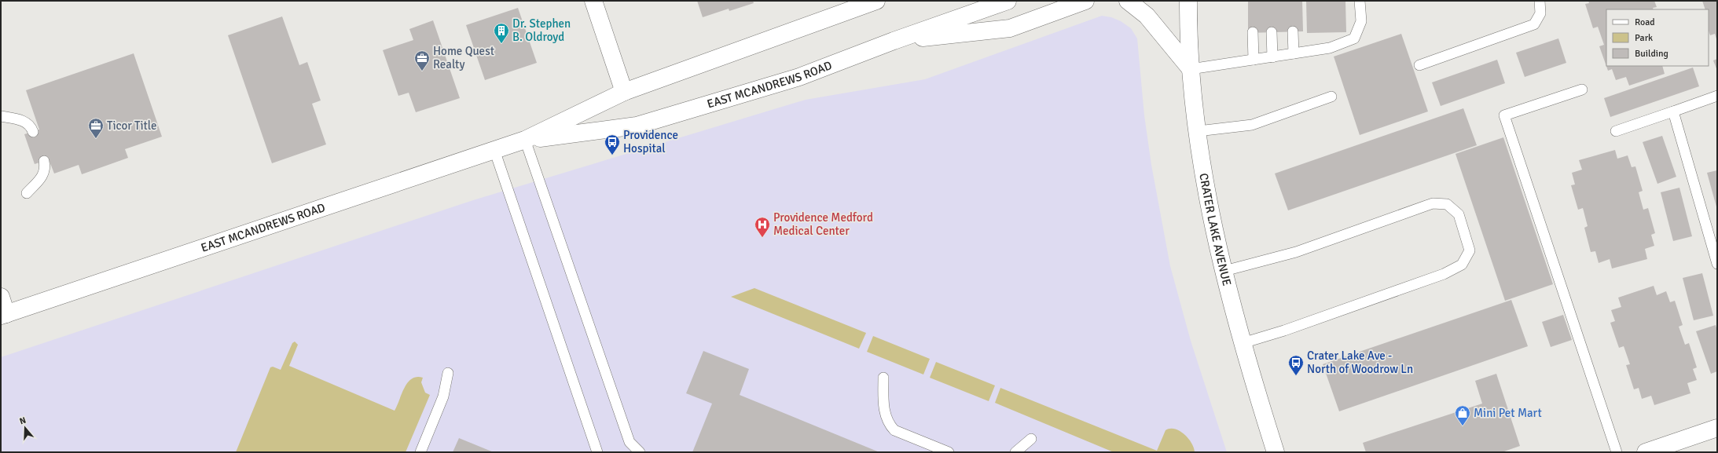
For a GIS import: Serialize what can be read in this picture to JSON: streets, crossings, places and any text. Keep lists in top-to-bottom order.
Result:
{
  "streets": {
    "main road": ["EAST MCANDREWS ROAD", "CRATER LAKE AVENUE"]
  },
  "places": {
    "building": ["Dr. Stephen B. Oldroyd"],
    "office": ["Home Quest Realty", "Ticor Title"],
    "bus stop": ["Providence Hospital", "Crater Lake Ave - North of Woodrow Ln"],
    "hospital": ["Providence Medford Medical Center"],
    "shop": ["Mini Pet Mart"]
  },
  "legend": ["Road", "Park", "Building"],
  "north": "top"
}
